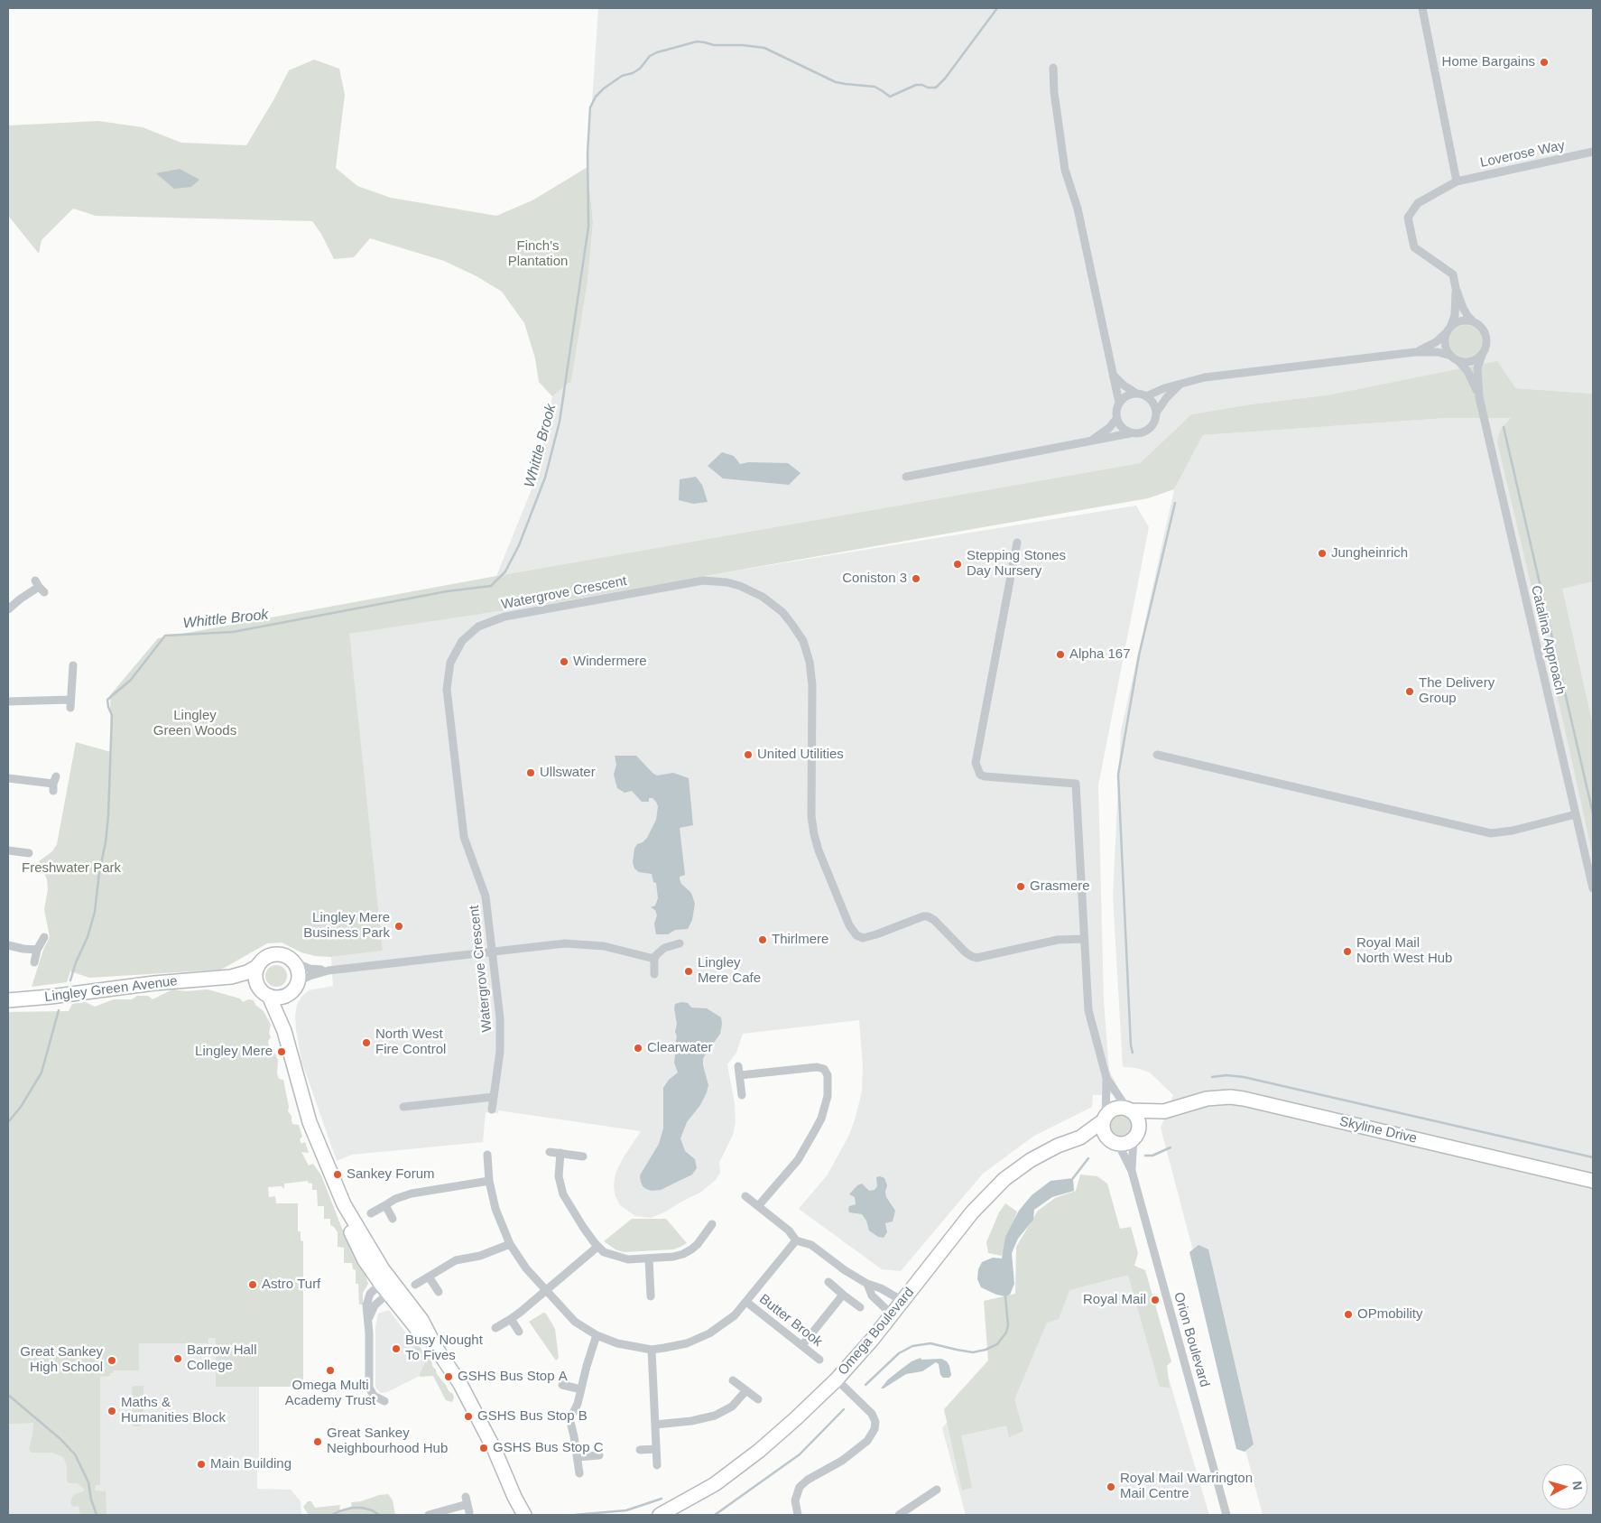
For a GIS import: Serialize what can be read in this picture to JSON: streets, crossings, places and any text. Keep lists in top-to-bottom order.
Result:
{
  "streets": {
    "main road": ["Lingley Green Avenue", "Skyline Drive", "Omega Boulevard"],
    "street": [
      "Loverose Way",
      "Watergrove Crescent",
      "Catalina Approach",
      "Butter Brook",
      "Orion Boulevard"
    ]
  },
  "crossings": [
    ["Loverose Way", "Catalina Approach"],
    ["Skyline Drive", "Omega Boulevard"],
    ["Skyline Drive", "Orion Boulevard"],
    ["Omega Boulevard", "Orion Boulevard"]
  ],
  "water": ["Whittle Brook"],
  "parks": ["Finch's Plantation", "Lingley Green Woods", "Freshwater Park"],
  "places": [
    "Home Bargains",
    "Jungheinrich",
    "Stepping Stones Day Nursery",
    "Coniston 3",
    "Alpha 167",
    "Windermere",
    "The Delivery Group",
    "United Utilities",
    "Ullswater",
    "Grasmere",
    "Lingley Mere Business Park",
    "Thirlmere",
    "Royal Mail North West Hub",
    "Lingley Mere Cafe",
    "North West Fire Control",
    "Clearwater",
    "Lingley Mere",
    "Sankey Forum",
    "Astro Turf",
    "Royal Mail",
    "OPmobility",
    "Busy Nought To Fives",
    "Barrow Hall College",
    "Great Sankey High School",
    "Omega Multi Academy Trust",
    "GSHS Bus Stop A",
    "Maths & Humanities Block",
    "GSHS Bus Stop B",
    "Great Sankey Neighbourhood Hub",
    "GSHS Bus Stop C",
    "Main Building",
    "Royal Mail Warrington Mail Centre"
  ],
  "north": "right"
}
